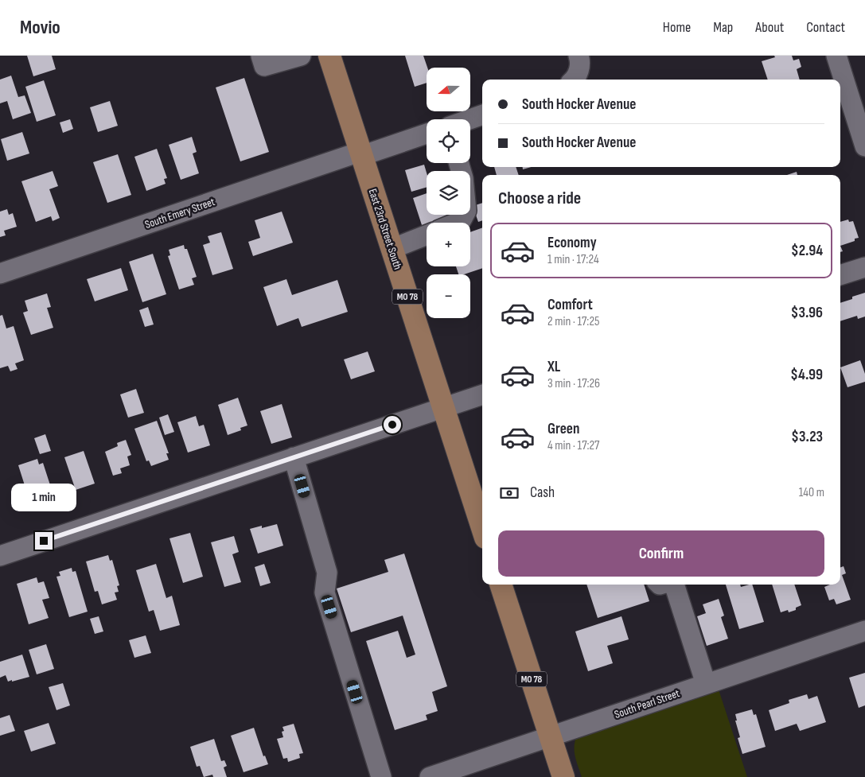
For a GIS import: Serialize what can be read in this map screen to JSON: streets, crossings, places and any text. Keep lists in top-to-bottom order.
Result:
{
  "streets": {
    "main road": ["East 23rd Street South", "MO 78"],
    "street": ["South Emery Street", "South Pearl Street"]
  },
  "crossings": [
    ["South Emery Street", "East 23rd Street South"],
    ["MO 78", "South Pearl Street"]
  ],
  "north": "left",
  "page": {
    "header": "Movio",
    "nav": [
      "Home",
      "Map",
      "About",
      "Contact"
    ],
    "map_buttons": ["+", "−"],
    "banner": ["South Hocker Avenue", "South Hocker Avenue"],
    "heading": "Choose a ride",
    "list": [
      {
        "name": "Economy",
        "note": "1 min · 17:24",
        "value": "$2.94"
      },
      {
        "name": "Comfort",
        "note": "2 min · 17:25",
        "value": "$3.96"
      },
      {
        "name": "XL",
        "note": "3 min · 17:26",
        "value": "$4.99"
      },
      {
        "name": "Green",
        "note": "4 min · 17:27",
        "value": "$3.23"
      }
    ],
    "pay": ["Cash", "140 m"],
    "bubble": "1 min",
    "buttons": "Confirm"
  }
}
